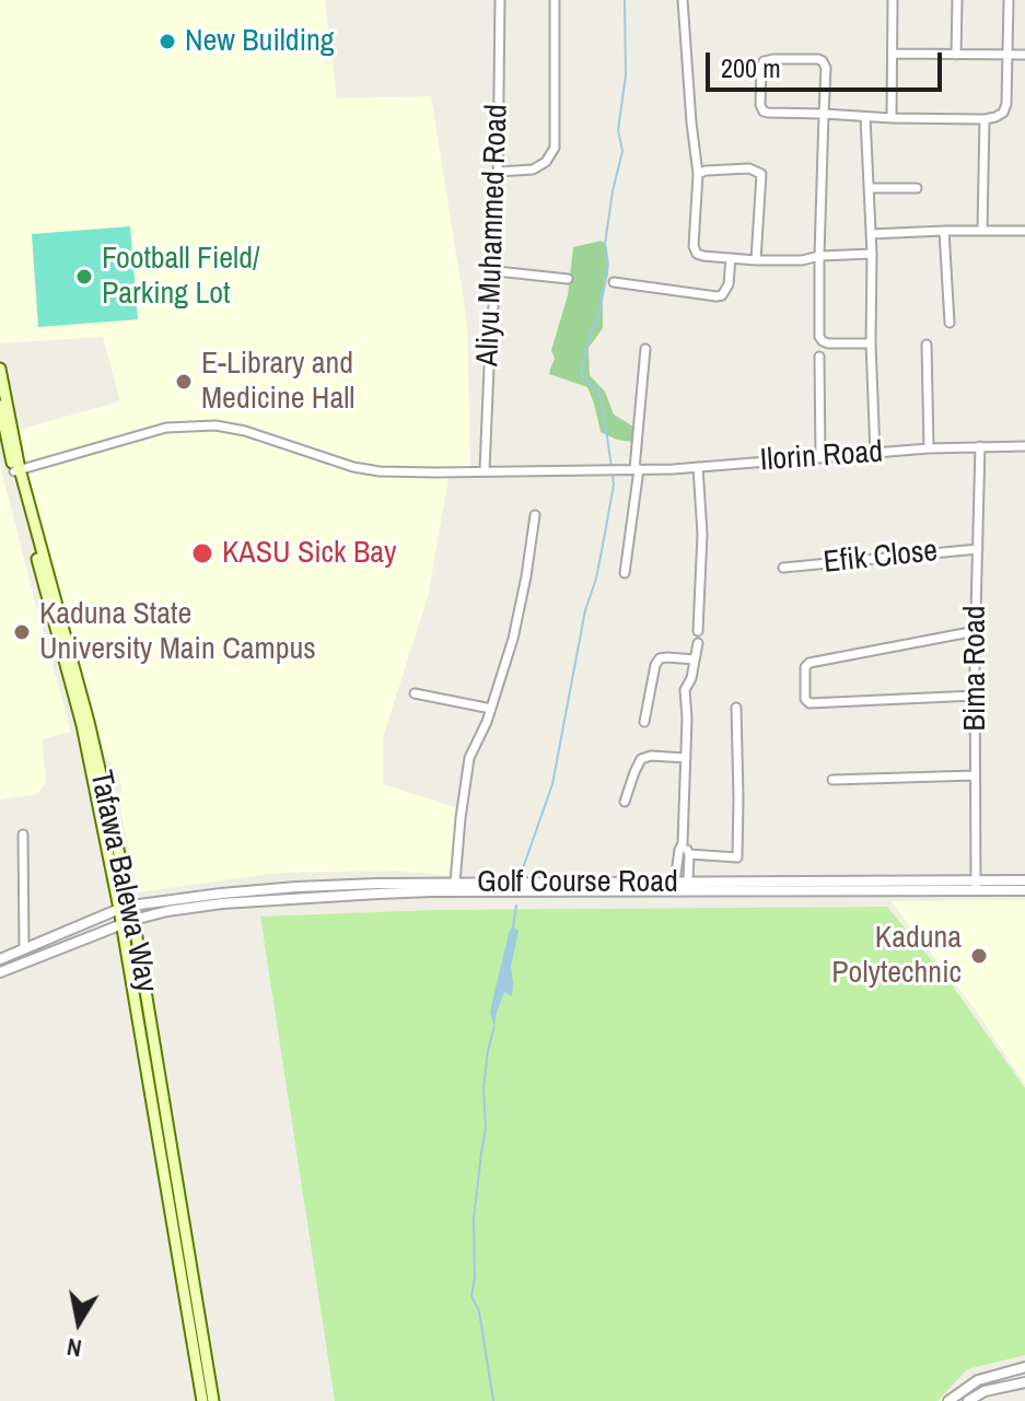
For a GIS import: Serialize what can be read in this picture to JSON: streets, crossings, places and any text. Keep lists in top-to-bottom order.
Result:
{
  "streets": {
    "main road": ["Tafawa Balewa Way"],
    "street": [
      "Aliyu Muhammed Road",
      "Ilorin Road",
      "Efik Close",
      "Bima Road",
      "Golf Course Road"
    ]
  },
  "crossings": [
    ["Aliyu Muhammed Road", "Ilorin Road"],
    ["Ilorin Road", "Bima Road"],
    ["Ilorin Road", "Tafawa Balewa Way"],
    ["Efik Close", "Bima Road"],
    ["Bima Road", "Golf Course Road"],
    ["Tafawa Balewa Way", "Golf Course Road"]
  ],
  "places": [
    "New Building",
    "Football Field/ Parking Lot",
    "E-Library and Medicine Hall",
    "KASU Sick Bay",
    "Kaduna State University Main Campus",
    "Kaduna Polytechnic"
  ],
  "scale_bar": "200 m",
  "north": "bottom"
}
